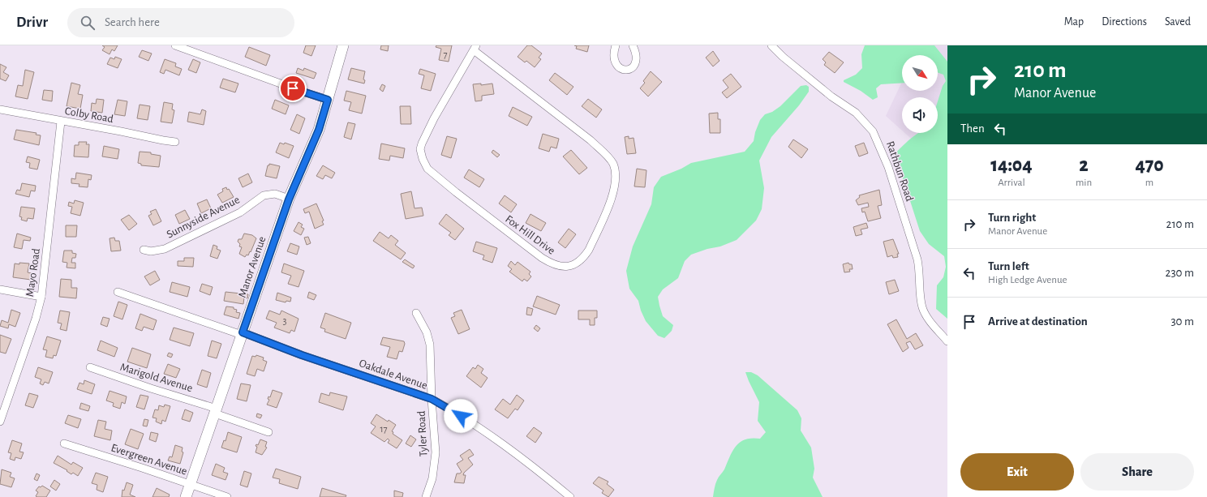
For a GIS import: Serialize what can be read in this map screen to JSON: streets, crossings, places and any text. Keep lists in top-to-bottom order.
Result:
{
  "streets": {
    "street": [
      "Colby Road",
      "Rathbun Road",
      "Sunnyside Avenue",
      "Fox Hill Drive",
      "Manor Avenue",
      "Mayo Road",
      "Oakdale Avenue",
      "Marigold Avenue",
      "Tyler Road",
      "Evergreen Avenue"
    ]
  },
  "crossings": [
    ["Colby Road", "Mayo Road"],
    ["Sunnyside Avenue", "Manor Avenue"],
    ["Manor Avenue", "Oakdale Avenue"],
    ["Manor Avenue", "Marigold Avenue"],
    ["Manor Avenue", "Evergreen Avenue"],
    ["Oakdale Avenue", "Tyler Road"]
  ],
  "house_numbers": ["7", "3", "17"],
  "north": "bottom right",
  "page": {
    "header": "Drivr",
    "search": "Search here",
    "nav": ["Map", "Directions", "Saved"],
    "turn": ["210 m", "Manor Avenue"],
    "then": "Then",
    "eta": [
      "14:04",
      "Arrival",
      "2",
      "min",
      "470",
      "m"
    ],
    "list": [
      {
        "name": "Turn right",
        "note": "Manor Avenue",
        "value": "210 m"
      },
      {
        "name": "Turn left",
        "note": "High Ledge Avenue",
        "value": "230 m"
      },
      {
        "name": "Arrive at destination",
        "value": "30 m"
      }
    ],
    "buttons": ["Exit", "Share"]
  }
}
